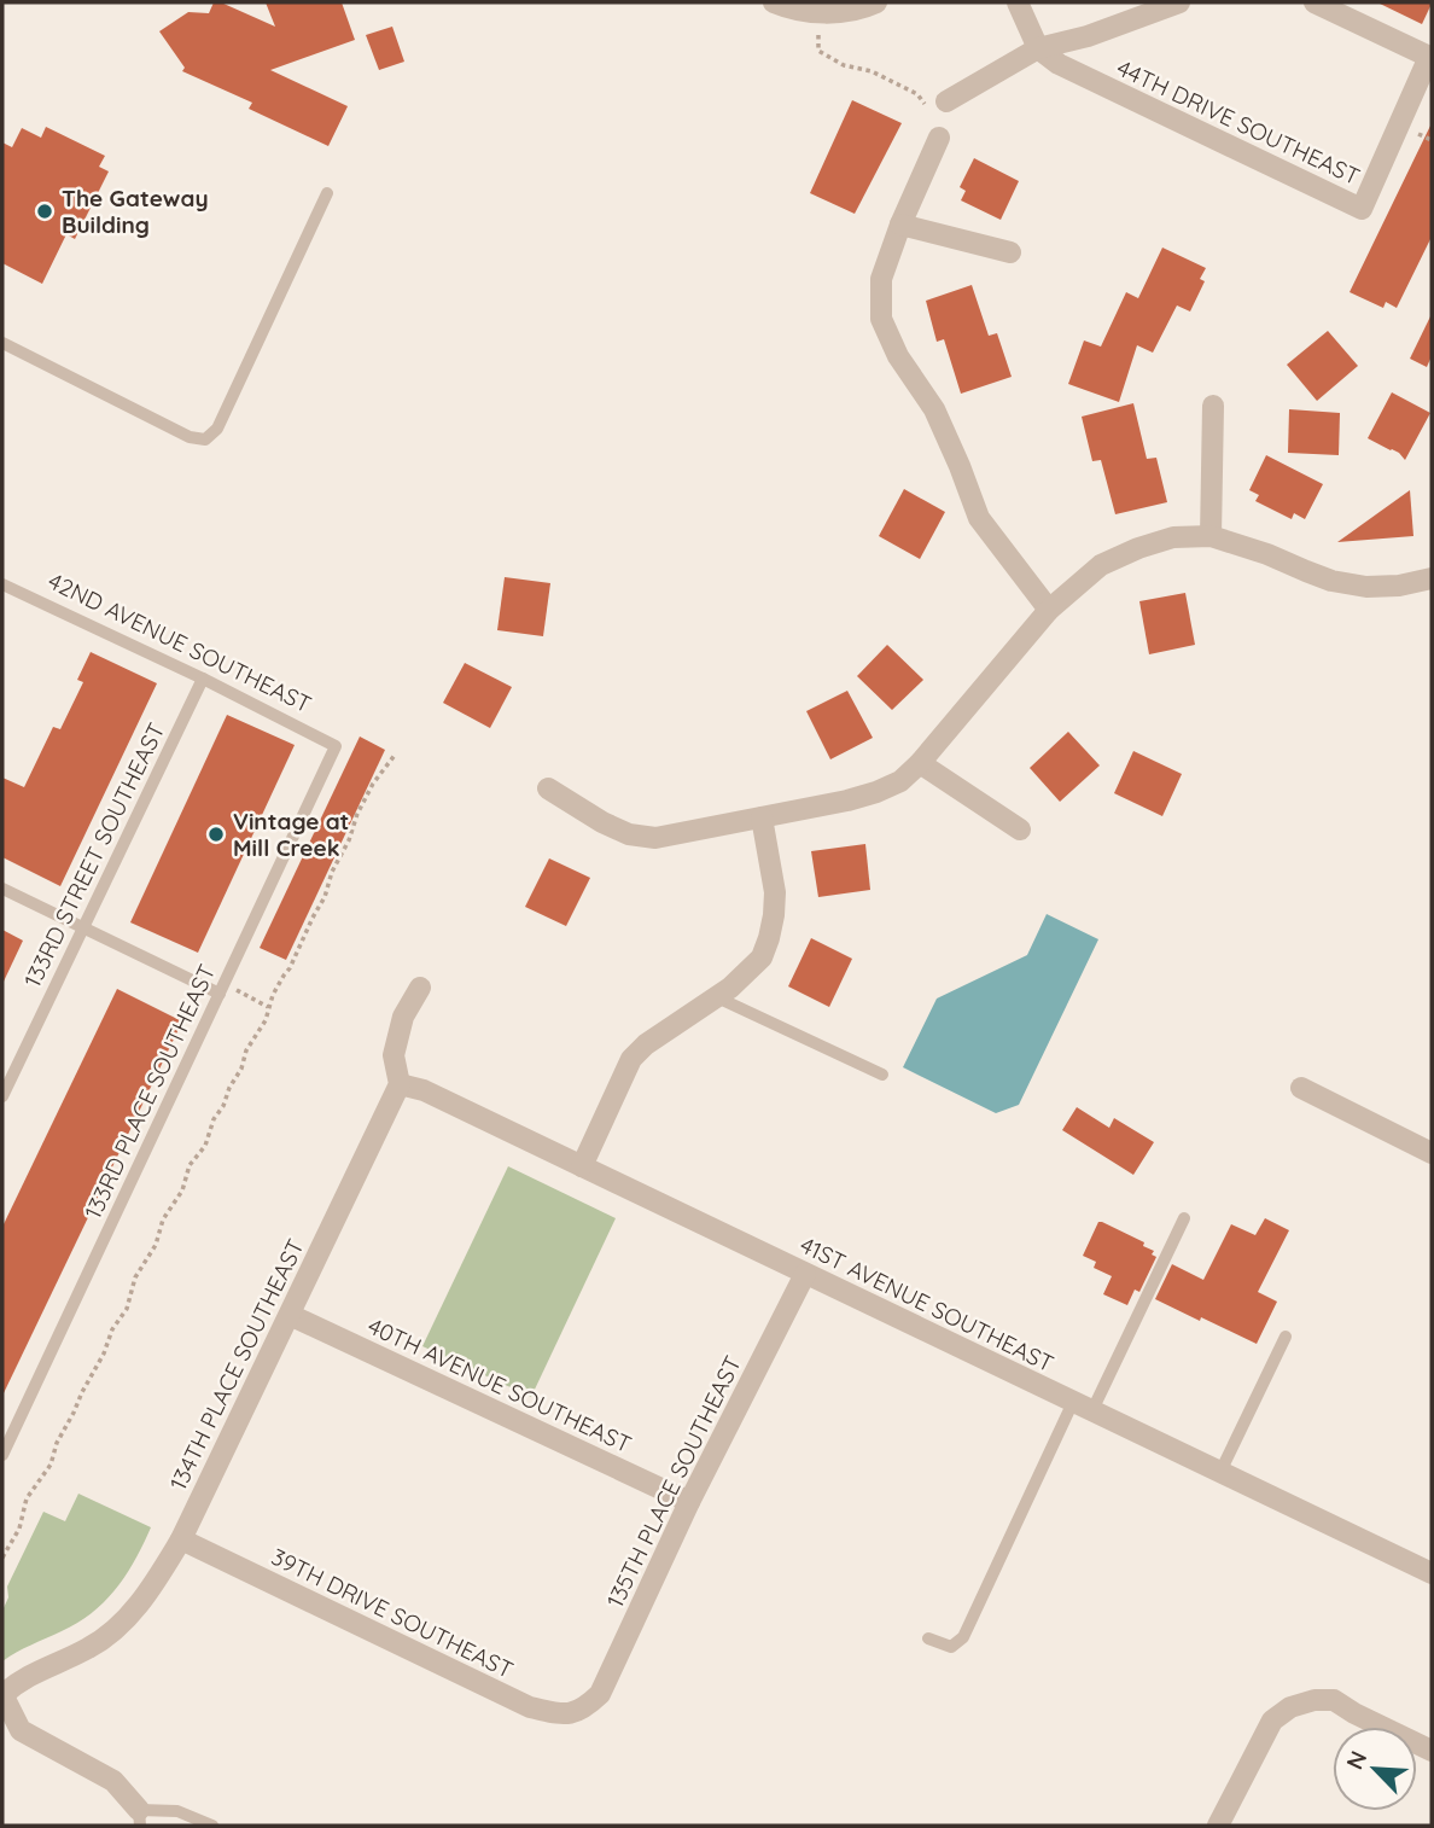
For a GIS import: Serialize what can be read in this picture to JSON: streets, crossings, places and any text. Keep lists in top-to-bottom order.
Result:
{
  "streets": {
    "street": [
      "44TH DRIVE SOUTHEAST",
      "41ST AVENUE SOUTHEAST",
      "134TH PLACE SOUTHEAST",
      "40TH AVENUE SOUTHEAST",
      "135TH PLACE SOUTHEAST",
      "39TH DRIVE SOUTHEAST"
    ],
    "lane": ["42ND AVENUE SOUTHEAST", "133RD STREET SOUTHEAST", "133RD PLACE SOUTHEAST"]
  },
  "crossings": [
    ["42ND AVENUE SOUTHEAST", "133RD STREET SOUTHEAST"],
    ["42ND AVENUE SOUTHEAST", "133RD PLACE SOUTHEAST"],
    ["41ST AVENUE SOUTHEAST", "134TH PLACE SOUTHEAST"],
    ["41ST AVENUE SOUTHEAST", "135TH PLACE SOUTHEAST"],
    ["134TH PLACE SOUTHEAST", "40TH AVENUE SOUTHEAST"],
    ["134TH PLACE SOUTHEAST", "39TH DRIVE SOUTHEAST"],
    ["40TH AVENUE SOUTHEAST", "135TH PLACE SOUTHEAST"],
    ["135TH PLACE SOUTHEAST", "39TH DRIVE SOUTHEAST"]
  ],
  "places": ["The Gateway Building", "Vintage at Mill Creek"],
  "north": "top left"
}
